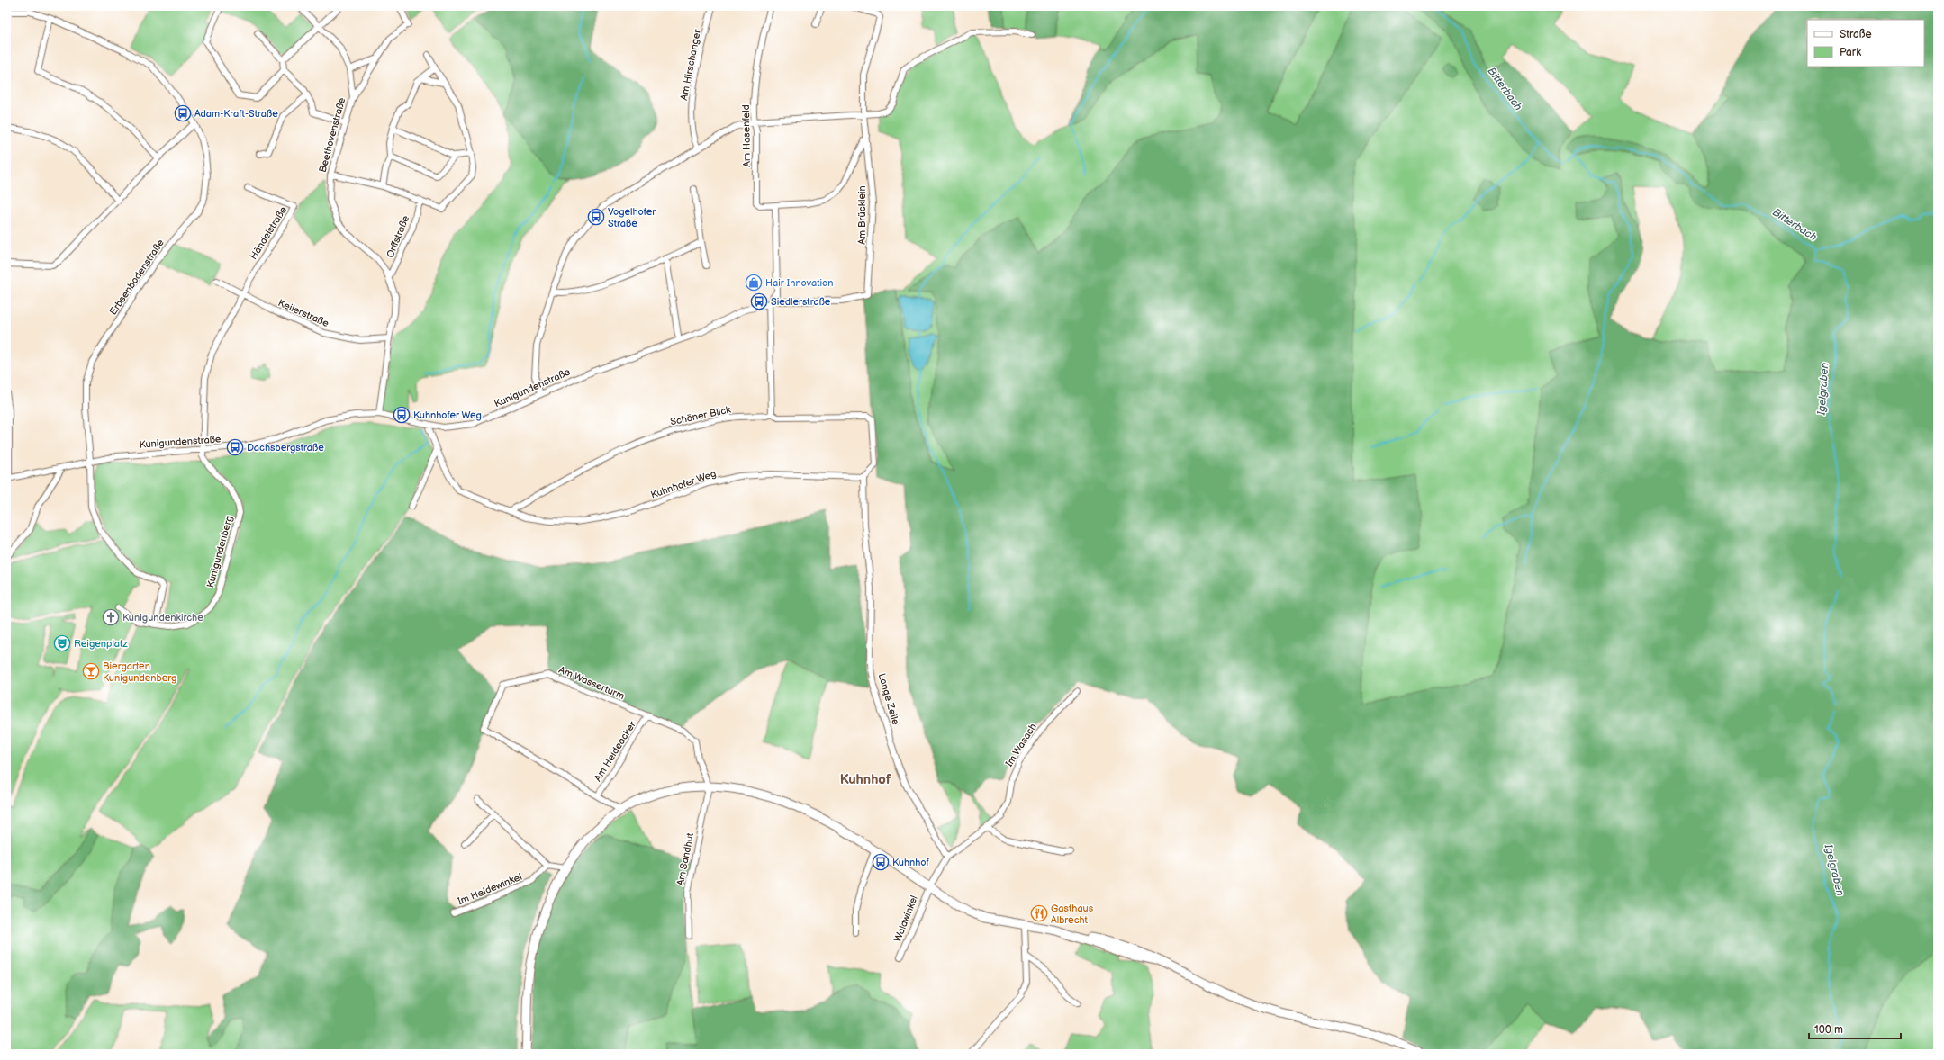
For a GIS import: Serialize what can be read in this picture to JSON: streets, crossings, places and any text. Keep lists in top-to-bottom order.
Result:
{
  "streets": {
    "street": [
      "Am Hirschanger",
      "Beethovenstraße",
      "Am Hasenfeld",
      "Am Brücklein",
      "Händelstraße",
      "Orffstraße",
      "Erbsenbodenstraße",
      "Keilerstraße",
      "Kunigundenstraße",
      "Schöner Blick",
      "Kuhnhofer Weg",
      "Kunigundenberg",
      "Am Wasserturm",
      "Lange Zeile",
      "Im Wasach",
      "Am Heideacker",
      "Am Sandhut",
      "Im Heidewinkel",
      "Waldwinkel"
    ]
  },
  "crossings": [
    ["Beethovenstraße", "Orffstraße"],
    ["Beethovenstraße", "Keilerstraße"],
    ["Beethovenstraße", "Kunigundenstraße"],
    ["Am Brücklein", "Kunigundenstraße"],
    ["Händelstraße", "Keilerstraße"],
    ["Erbsenbodenstraße", "Kunigundenstraße"],
    ["Kunigundenstraße", "Kuhnhofer Weg"],
    ["Kunigundenstraße", "Kunigundenberg"],
    ["Schöner Blick", "Kuhnhofer Weg"],
    ["Schöner Blick", "Lange Zeile"],
    ["Kuhnhofer Weg", "Lange Zeile"],
    ["Am Wasserturm", "Am Heideacker"],
    ["Am Wasserturm", "Am Sandhut"],
    ["Lange Zeile", "Im Wasach"]
  ],
  "districts": ["Kuhnhof"],
  "water": ["Bitterbach", "Igelgraben"],
  "places": {
    "bus stop": [
      "Adam-Kraft-Straße",
      "Vogelhofer Straße",
      "Siedlerstraße",
      "Kuhnhofer Weg",
      "Dachsbergstraße",
      "Kuhnhof"
    ],
    "shop": ["Hair Innovation"],
    "church": ["Kunigundenkirche"],
    "theatre": ["Reigenplatz"],
    "bar": ["Biergarten Kunigundenberg"],
    "restaurant": ["Gasthaus Albrecht"]
  },
  "legend": ["Straße", "Park"],
  "scale_bar": "100 m"
}
